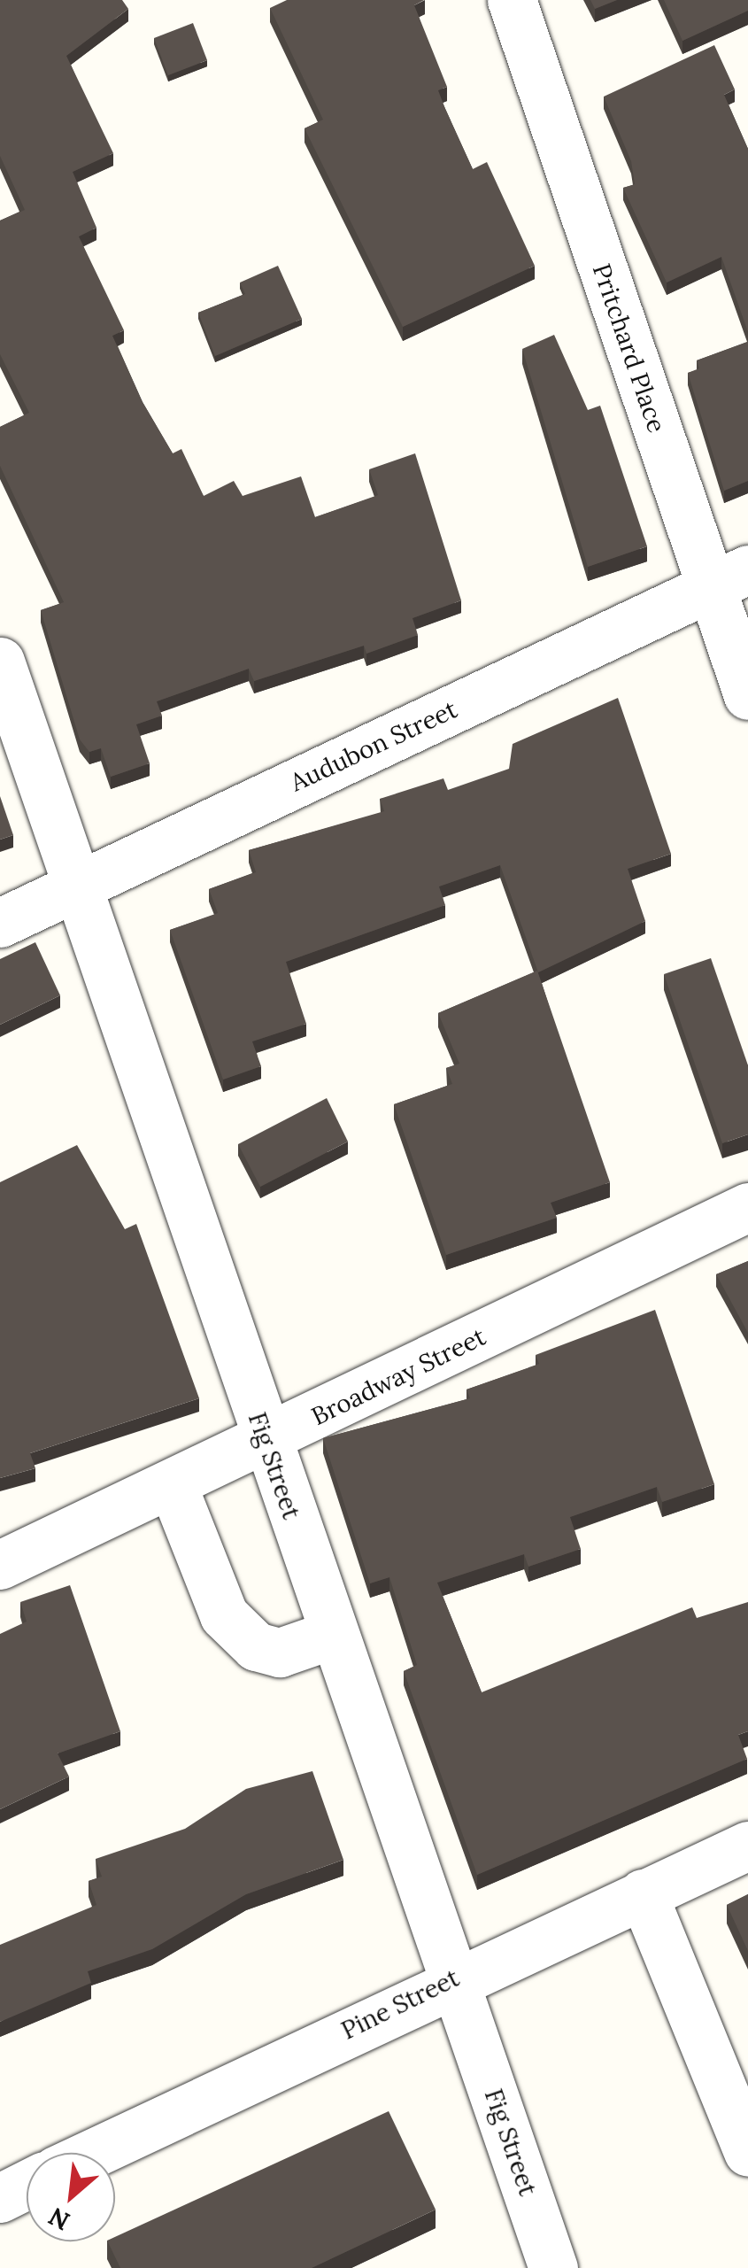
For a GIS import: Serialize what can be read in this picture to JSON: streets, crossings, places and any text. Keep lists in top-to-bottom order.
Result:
{
  "streets": {
    "street": [
      "Pritchard Place",
      "Audubon Street",
      "Broadway Street",
      "Fig Street",
      "Pine Street"
    ]
  },
  "crossings": [
    ["Pritchard Place", "Audubon Street"],
    ["Audubon Street", "Fig Street"],
    ["Broadway Street", "Fig Street"],
    ["Fig Street", "Pine Street"]
  ],
  "north": "bottom left"
}
